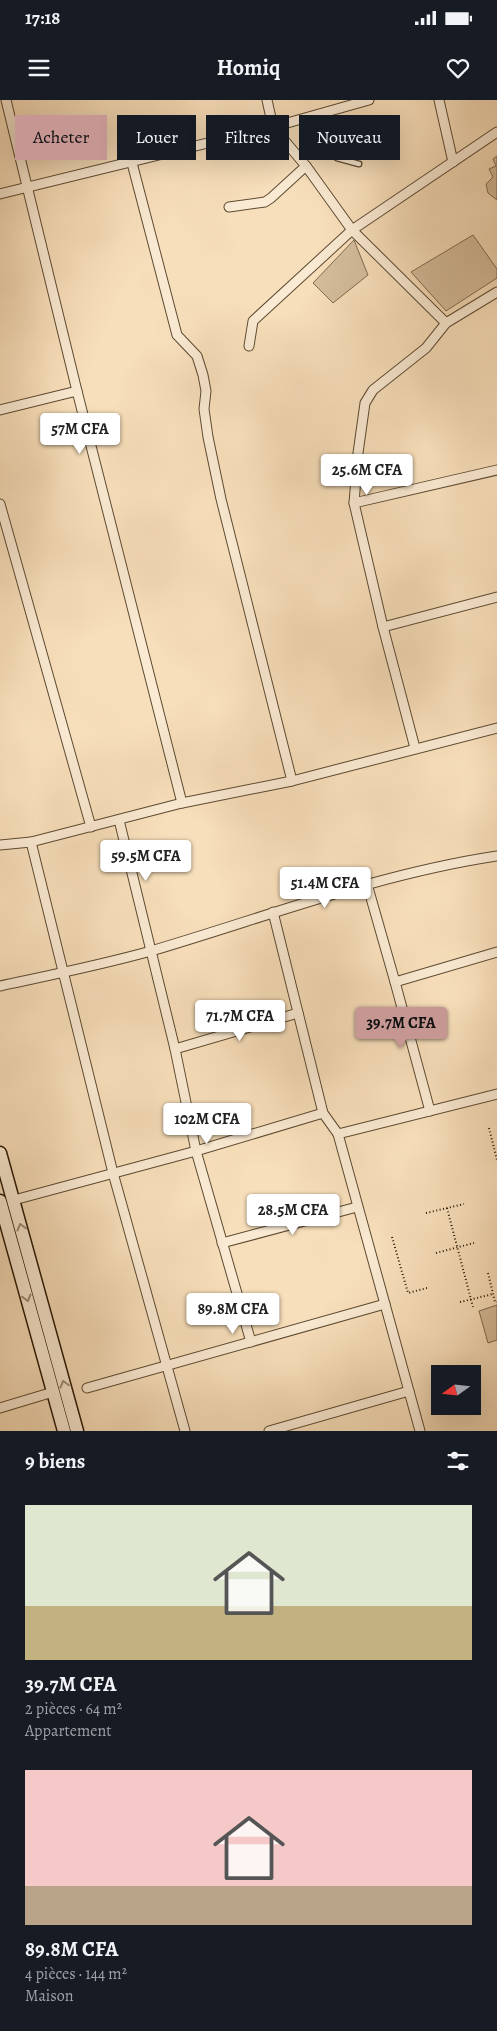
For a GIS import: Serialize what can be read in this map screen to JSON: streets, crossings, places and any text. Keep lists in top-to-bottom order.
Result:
{
  "north": "left",
  "page": {
    "status": "17:18",
    "header": "Homiq",
    "chip": [
      "Acheter",
      "Louer",
      "Filtres",
      "Nouveau"
    ],
    "price": [
      "57M CFA",
      "25.6M CFA",
      "59.5M CFA",
      "51.4M CFA",
      "71.7M CFA",
      "39.7M CFA",
      "102M CFA",
      "28.5M CFA",
      "89.8M CFA"
    ],
    "heading": "9 biens",
    "list": [
      {
        "name": "39.7M CFA",
        "note": "2 pièces · 64 m² · Appartement"
      },
      {
        "name": "89.8M CFA",
        "note": "4 pièces · 144 m² · Maison"
      }
    ]
  }
}
